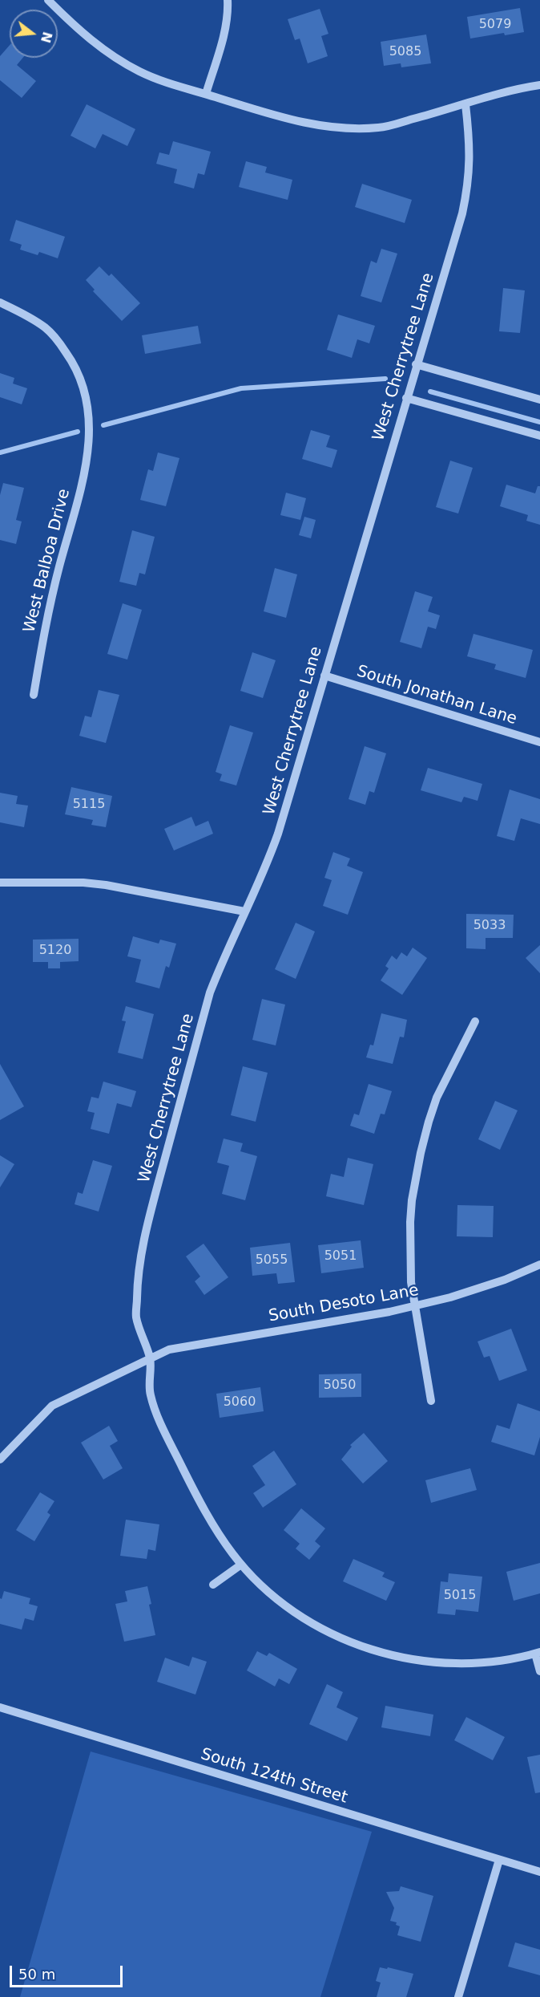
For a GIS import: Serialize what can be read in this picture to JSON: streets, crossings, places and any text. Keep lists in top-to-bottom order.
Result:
{
  "streets": {
    "street": [
      "West Cherrytree Lane",
      "West Balboa Drive",
      "South Jonathan Lane",
      "South Desoto Lane",
      "South 124th Street"
    ]
  },
  "crossings": [
    ["West Cherrytree Lane", "South Jonathan Lane"],
    ["West Cherrytree Lane", "South Desoto Lane"]
  ],
  "house_numbers": [
    "5079",
    "5085",
    "5115",
    "5033",
    "5120",
    "5051",
    "5055",
    "5050",
    "5060",
    "5015"
  ],
  "scale_bar": "50 m",
  "north": "right"
}
